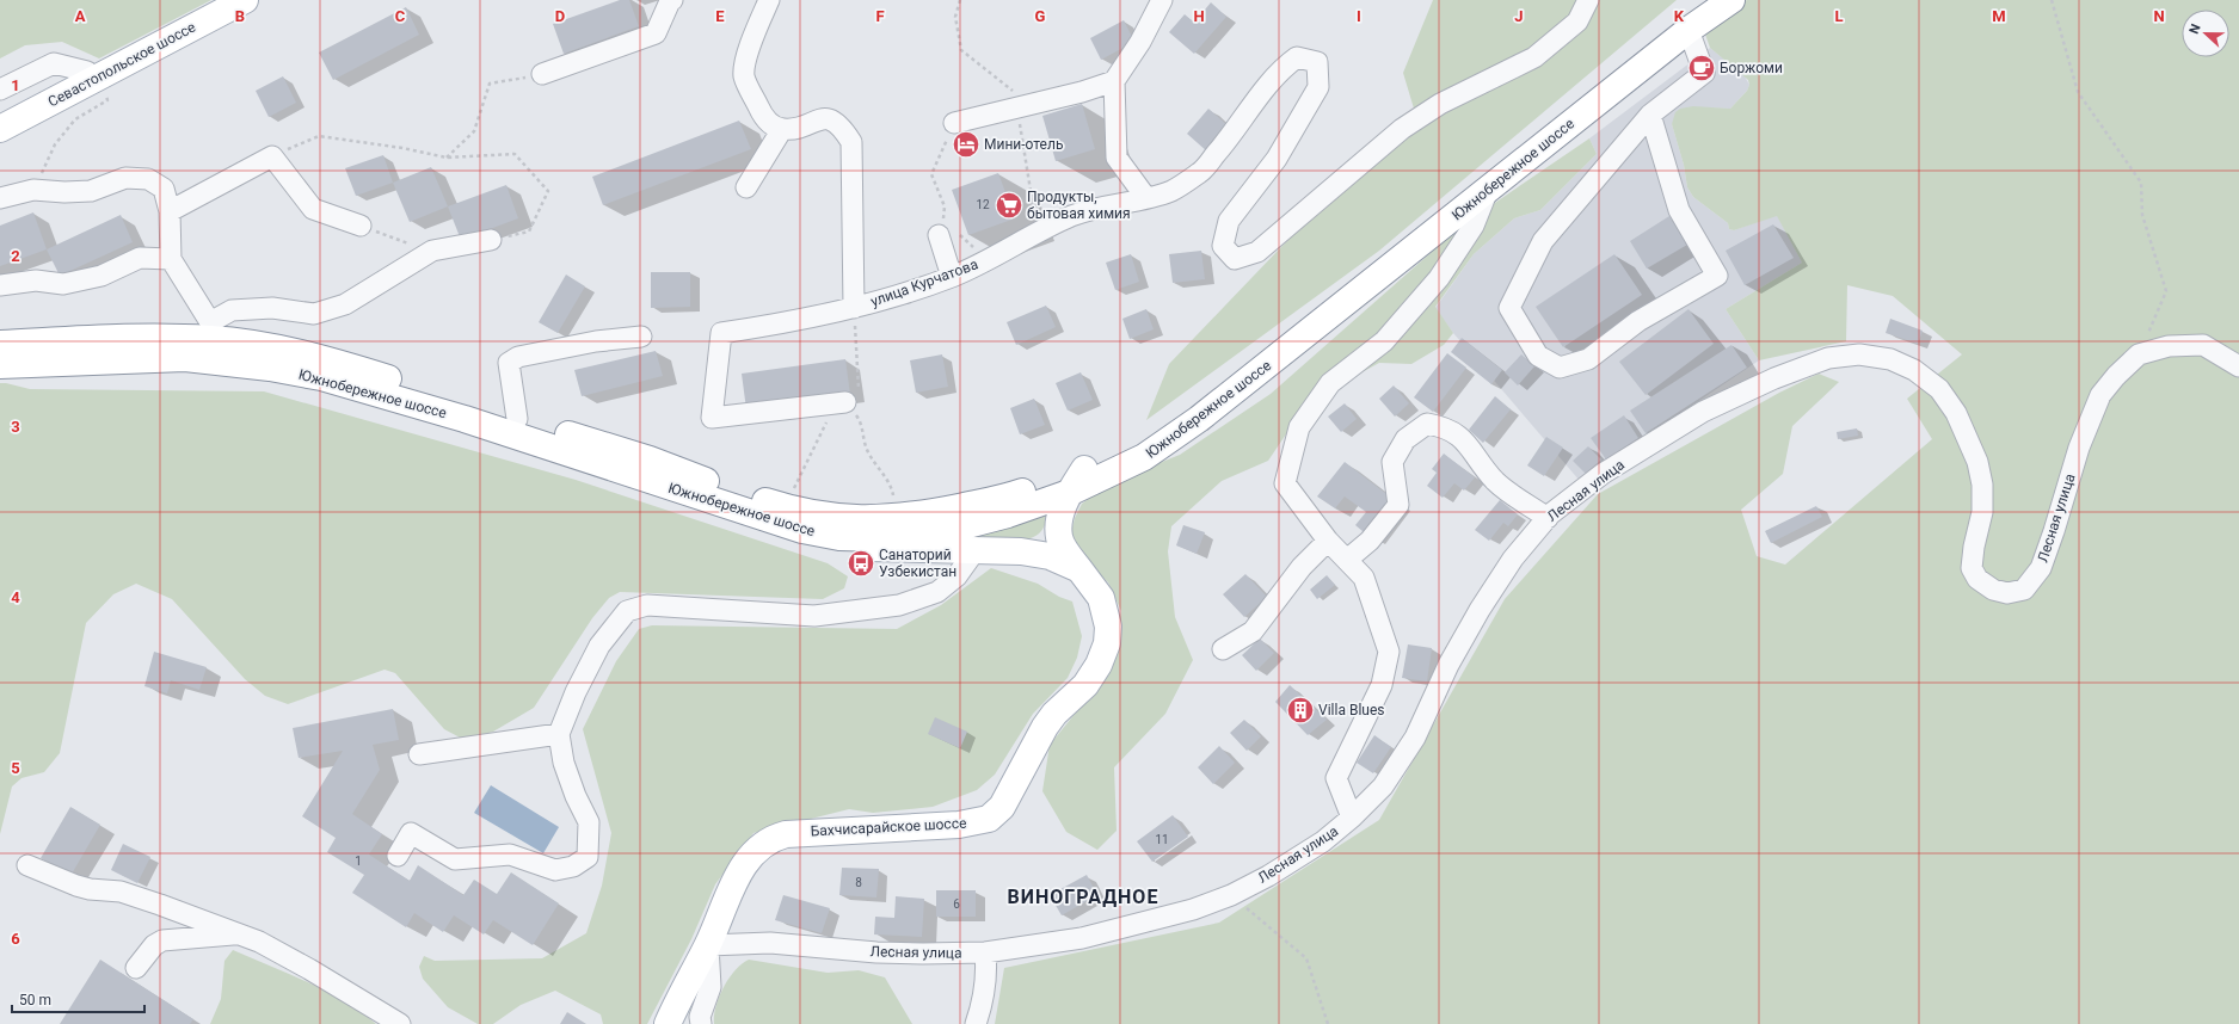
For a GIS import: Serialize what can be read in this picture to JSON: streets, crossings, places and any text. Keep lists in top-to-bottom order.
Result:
{
  "streets": {
    "main road": ["Севастопольское шоссе", "Южнобережное шоссе", "Бахчисарайское шоссе"],
    "street": ["улица Курчатова", "Лесная улица"]
  },
  "crossings": [
    ["Южнобережное шоссе", "Бахчисарайское шоссе"],
    ["Лесная улица", "Бахчисарайское шоссе"]
  ],
  "districts": ["ВИНОГРАДНОЕ"],
  "places": {
    "cafe": ["Боржоми"],
    "hotel": ["Мини-отель"],
    "supermarket": ["Продукты, бытовая химия"],
    "bus stop": ["Санаторий Узбекистан"],
    "building": ["Villa Blues"]
  },
  "house_numbers": [
    "12",
    "11",
    "1",
    "8",
    "6"
  ],
  "scale_bar": "50 m",
  "north": "left",
  "grid": {
    "columns": [
      "A",
      "B",
      "C",
      "D",
      "E",
      "F",
      "G",
      "H",
      "I",
      "J",
      "K",
      "L",
      "M",
      "N"
    ],
    "rows": [
      "1",
      "2",
      "3",
      "4",
      "5",
      "6"
    ]
  }
}
